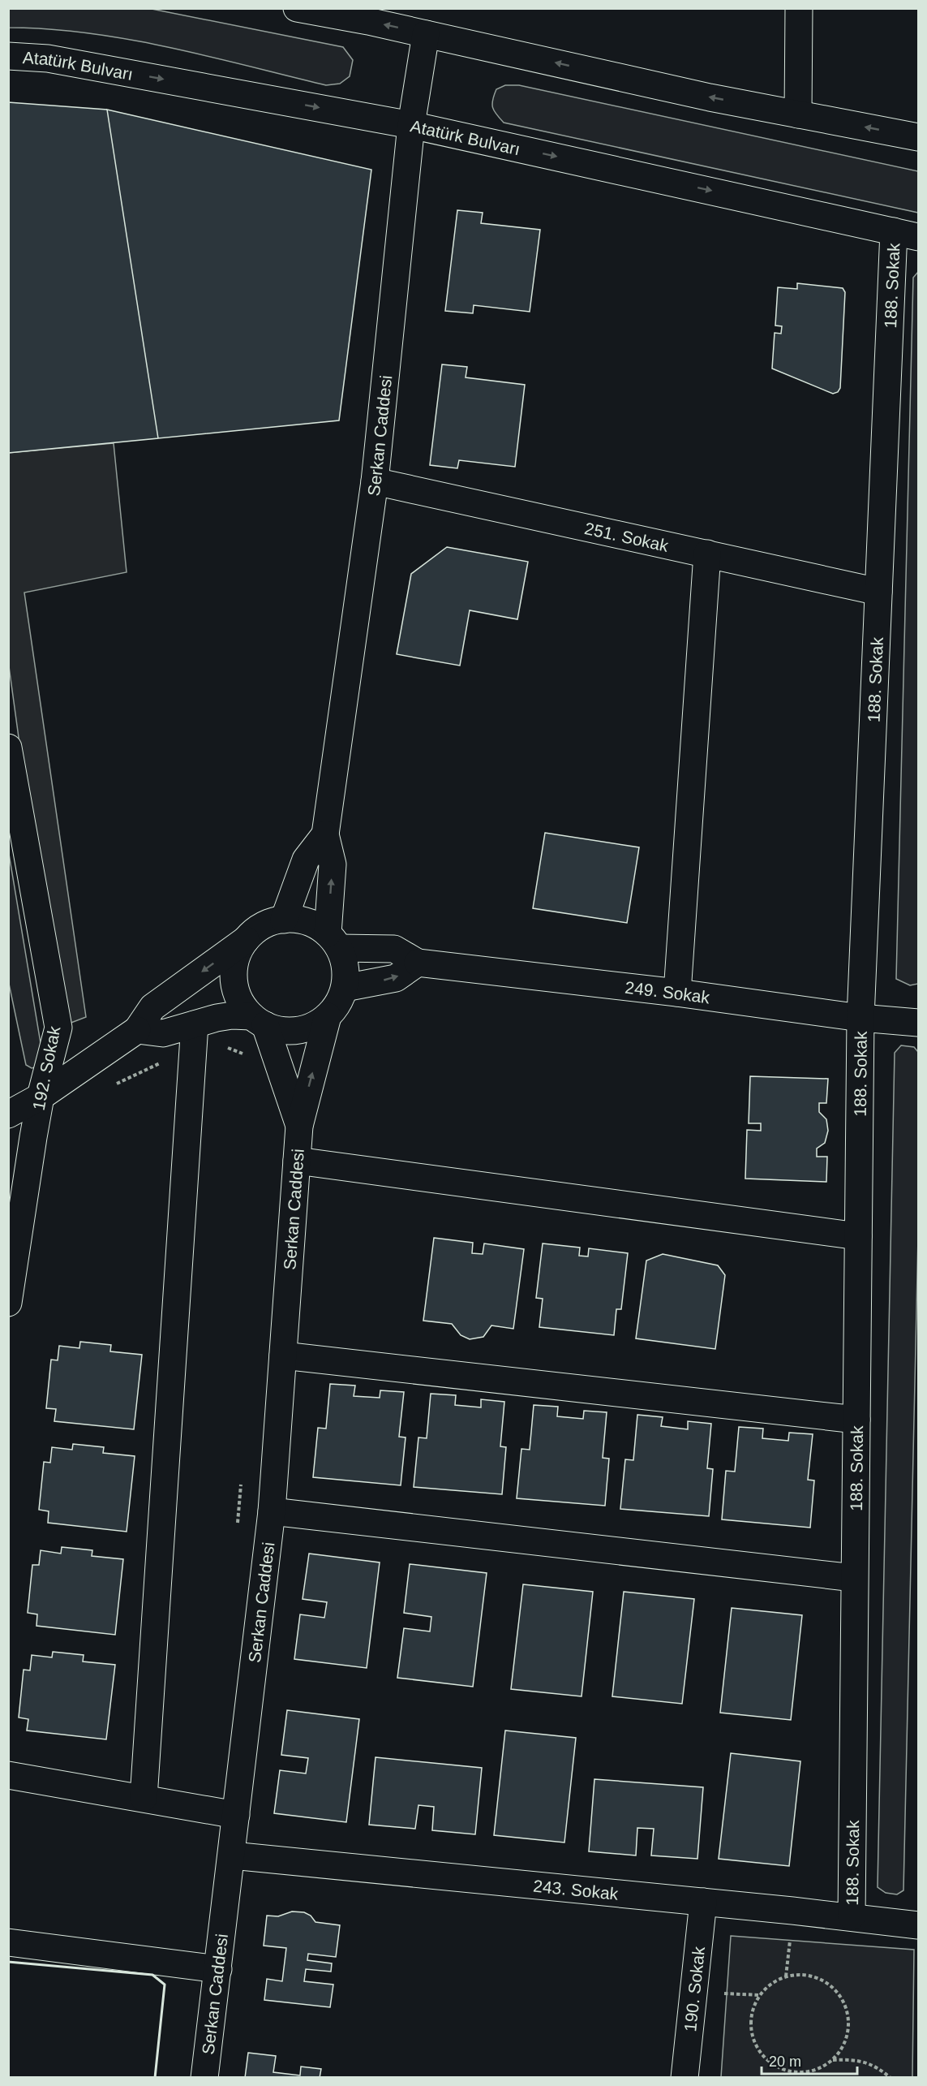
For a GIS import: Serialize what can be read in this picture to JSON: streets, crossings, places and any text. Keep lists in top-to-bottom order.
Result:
{
  "streets": {
    "street": [
      "Atatürk Bulvarı",
      "188. Sokak",
      "Serkan Caddesi",
      "251. Sokak",
      "249. Sokak",
      "192. Sokak",
      "243. Sokak",
      "190. Sokak"
    ]
  },
  "crossings": [
    ["Atatürk Bulvarı", "188. Sokak"],
    ["Atatürk Bulvarı", "Serkan Caddesi"],
    ["188. Sokak", "251. Sokak"],
    ["188. Sokak", "249. Sokak"],
    ["188. Sokak", "243. Sokak"],
    ["Serkan Caddesi", "251. Sokak"],
    ["Serkan Caddesi", "243. Sokak"],
    ["243. Sokak", "190. Sokak"]
  ],
  "scale_bar": "20 m"
}
